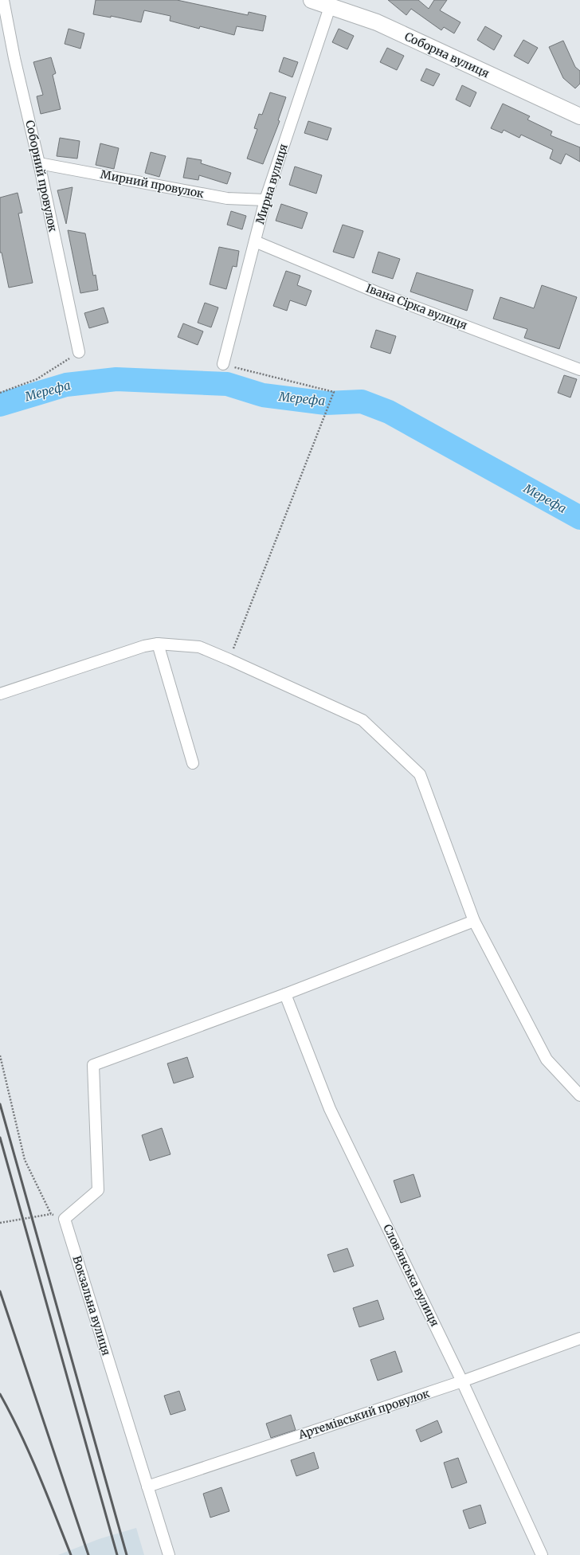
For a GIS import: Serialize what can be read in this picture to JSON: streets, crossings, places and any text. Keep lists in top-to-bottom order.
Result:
{
  "streets": {
    "street": [
      "Соборна вулиця",
      "Соборний провулок",
      "Мирний провулок",
      "Мирна вулиця",
      "Івана Сірка вулиця",
      "Слов’янська вулиця",
      "Вокзальна вулиця",
      "Артемівський провулок"
    ]
  },
  "crossings": [
    ["Соборна вулиця", "Мирна вулиця"],
    ["Соборний провулок", "Мирний провулок"],
    ["Мирний провулок", "Мирна вулиця"],
    ["Мирна вулиця", "Івана Сірка вулиця"],
    ["Слов’янська вулиця", "Артемівський провулок"],
    ["Вокзальна вулиця", "Артемівський провулок"]
  ],
  "water": ["Мерефа"]
}
